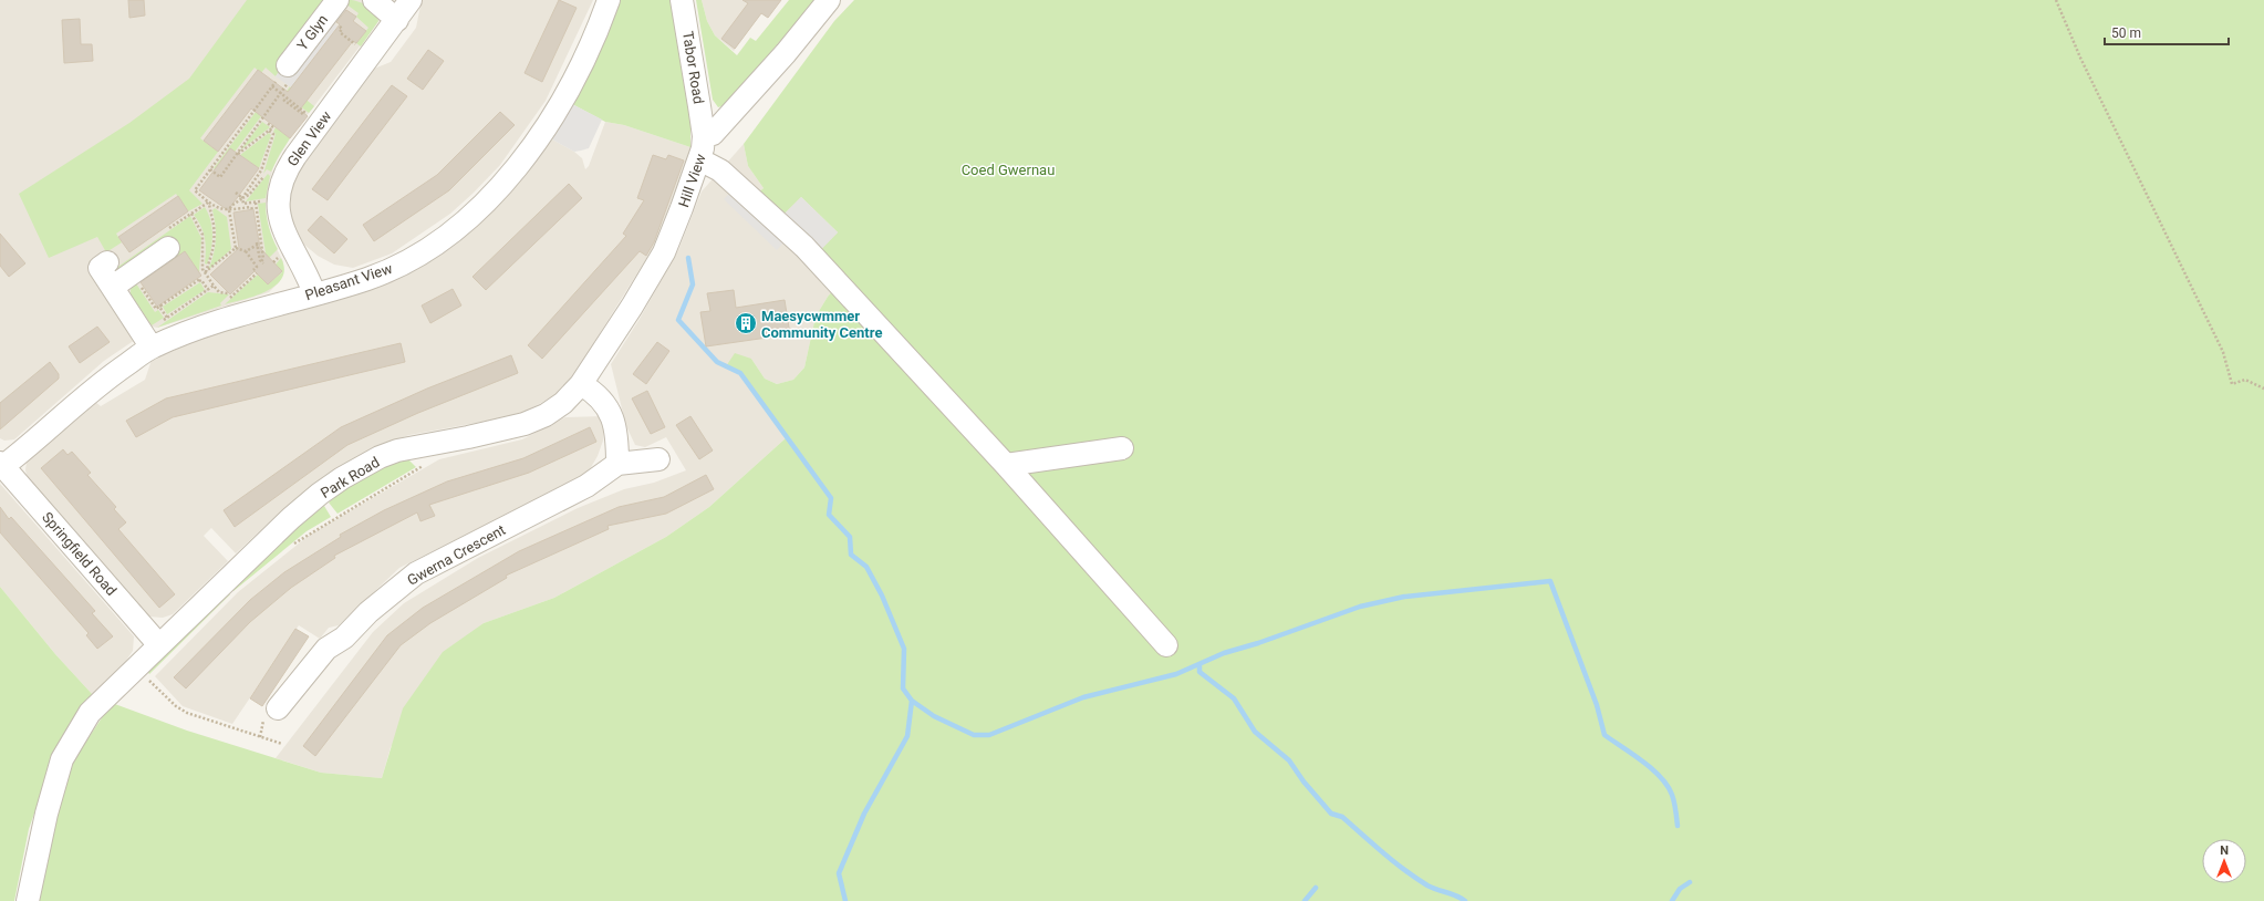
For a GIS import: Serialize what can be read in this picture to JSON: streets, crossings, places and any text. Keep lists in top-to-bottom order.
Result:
{
  "streets": {
    "street": [
      "Y Glyn",
      "Tabor Road",
      "Glen View",
      "Hill View",
      "Pleasant View",
      "Park Road",
      "Springfield Road",
      "Gwerna Crescent"
    ]
  },
  "crossings": [
    ["Tabor Road", "Hill View"],
    ["Glen View", "Pleasant View"],
    ["Hill View", "Park Road"],
    ["Pleasant View", "Springfield Road"],
    ["Park Road", "Springfield Road"]
  ],
  "parks": ["Coed Gwernau"],
  "places": {
    "building": ["Maesycwmmer Community Centre"]
  },
  "scale_bar": "50 m",
  "north": "top"
}
